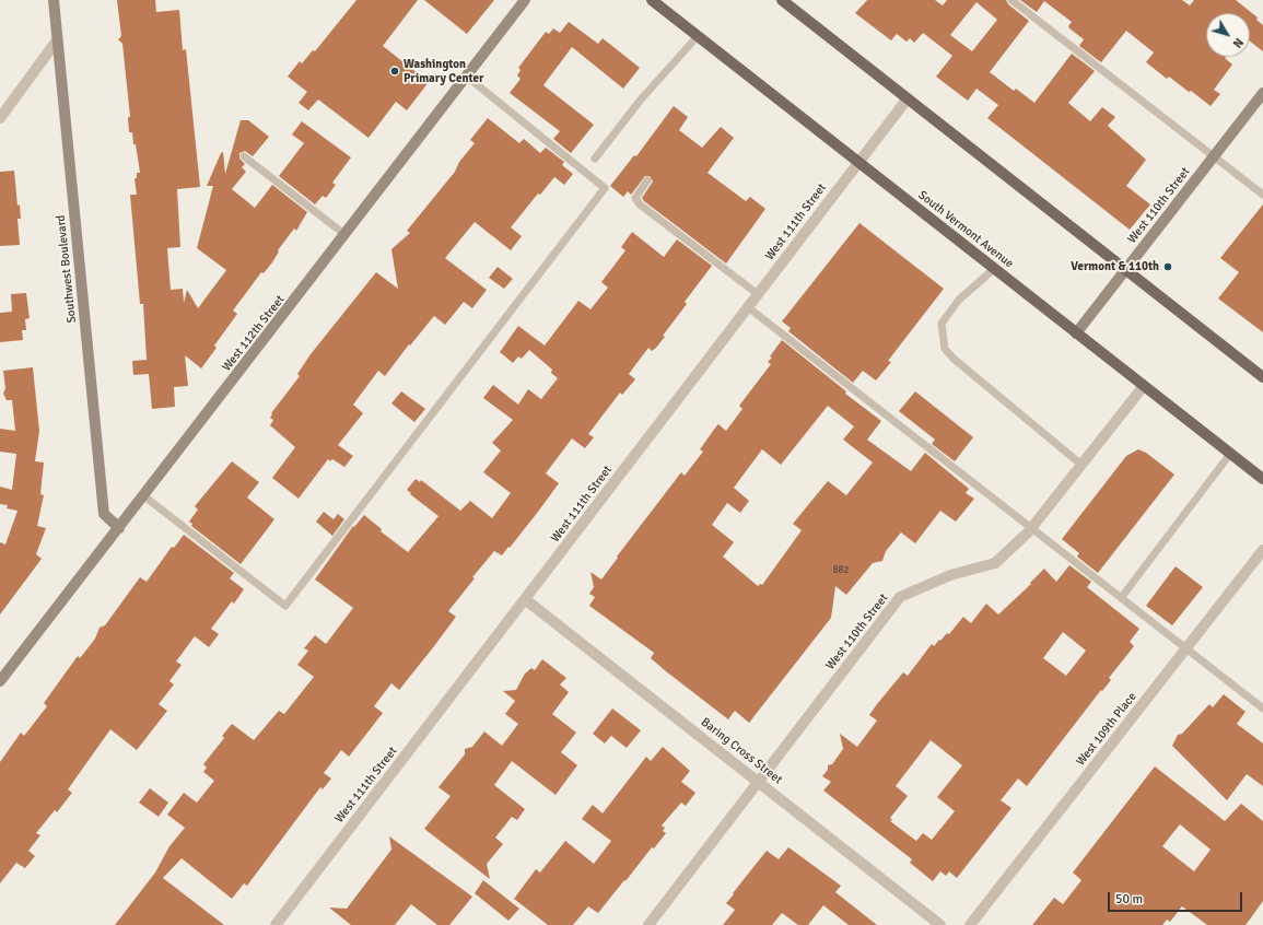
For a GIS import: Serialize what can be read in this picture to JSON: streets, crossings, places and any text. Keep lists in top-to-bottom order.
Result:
{
  "streets": {
    "main road": ["South Vermont Avenue"],
    "street": [
      "West 110th Street",
      "West 111th Street",
      "Southwest Boulevard",
      "West 112th Street",
      "West 109th Place",
      "Baring Cross Street"
    ]
  },
  "crossings": [
    ["West 110th Street", "South Vermont Avenue"],
    ["West 110th Street", "Baring Cross Street"],
    ["West 111th Street", "South Vermont Avenue"],
    ["West 111th Street", "Baring Cross Street"],
    ["Southwest Boulevard", "West 112th Street"]
  ],
  "places": ["Washington Primary Center", "Vermont & 110th"],
  "house_numbers": ["882"],
  "scale_bar": "50 m",
  "north": "bottom right"
}
